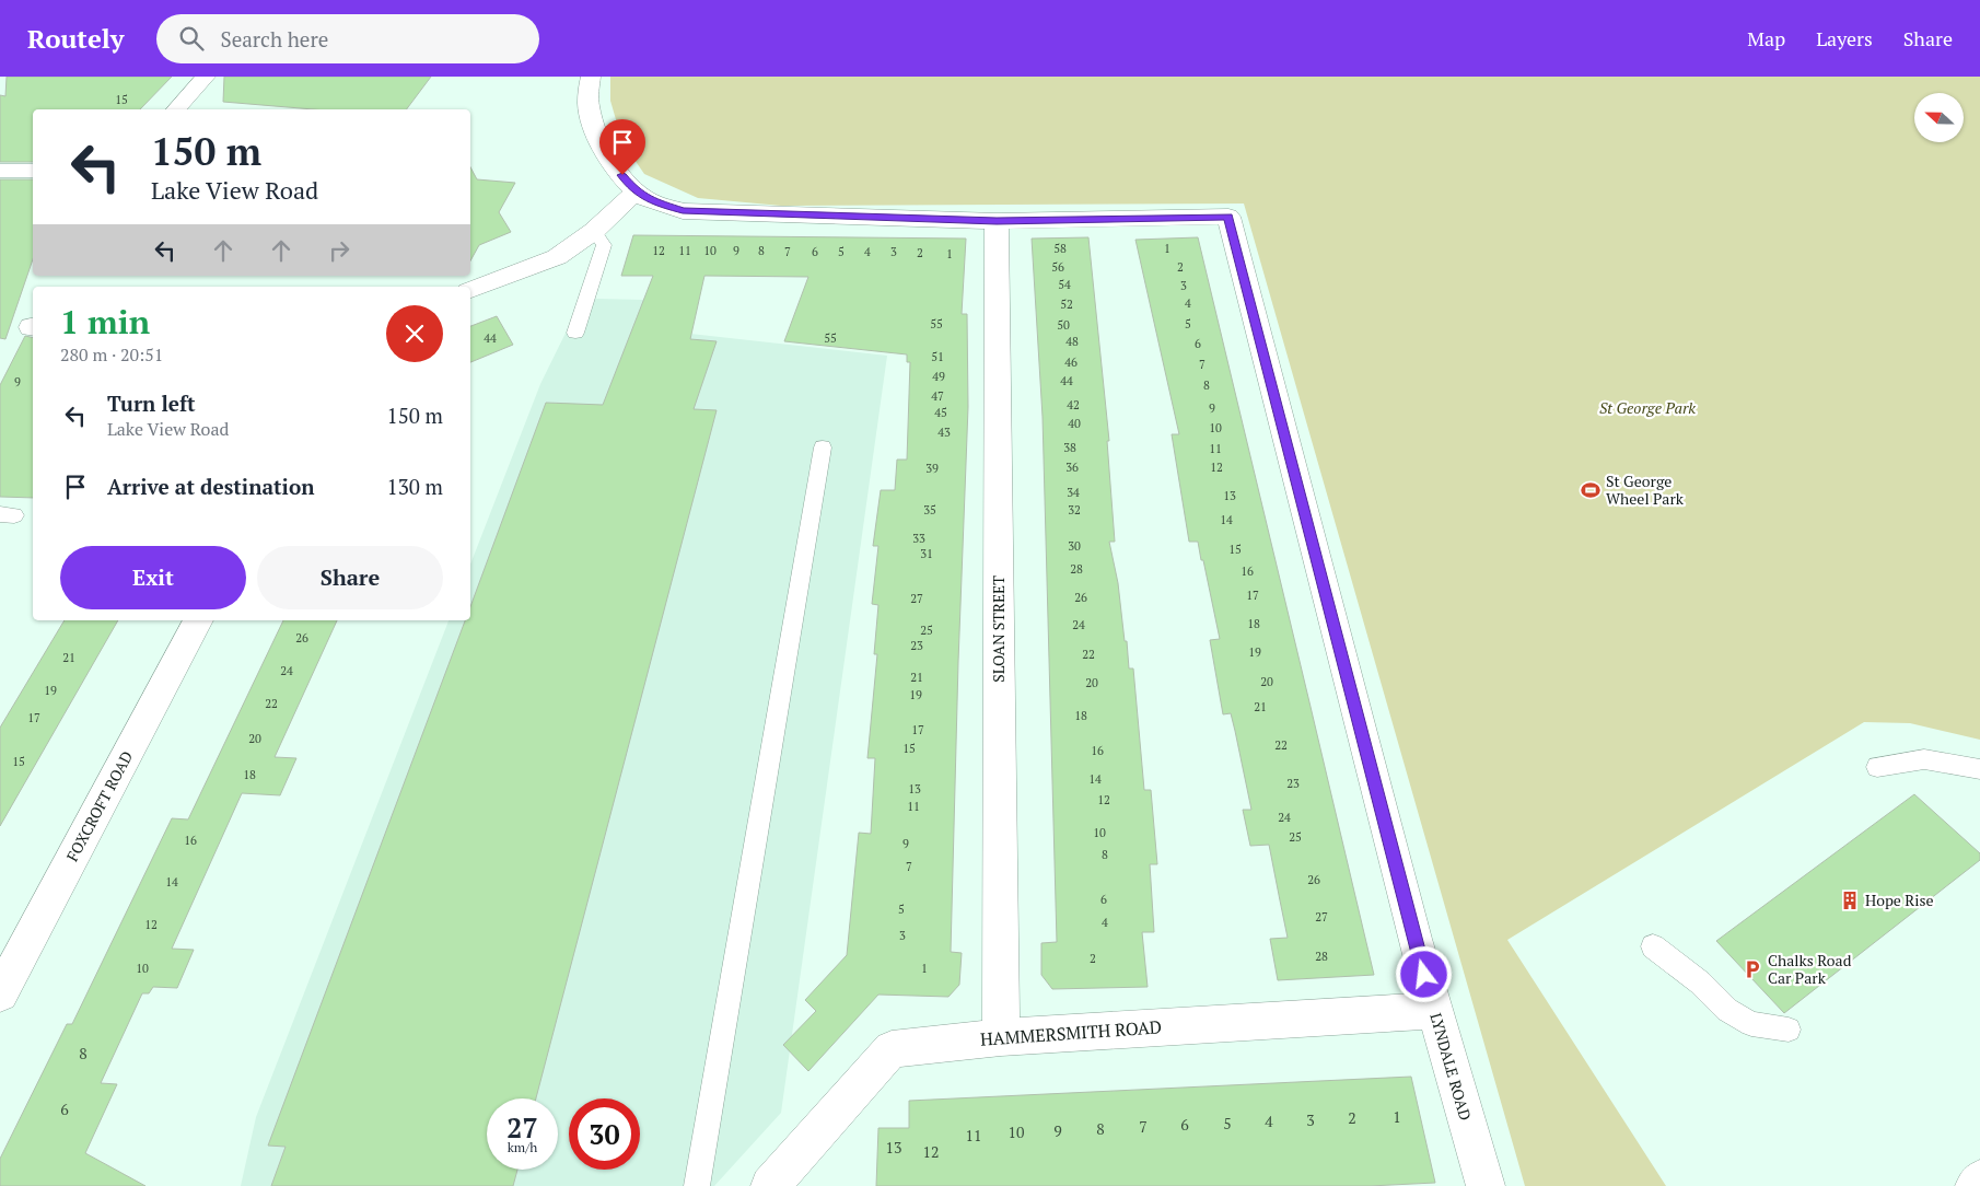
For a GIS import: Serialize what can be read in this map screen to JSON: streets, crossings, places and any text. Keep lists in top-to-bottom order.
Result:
{
  "streets": {
    "street": [
      "SLOAN STREET",
      "FOXCROFT ROAD",
      "HAMMERSMITH ROAD",
      "LYNDALE ROAD"
    ]
  },
  "crossings": [
    ["SLOAN STREET", "HAMMERSMITH ROAD"],
    ["SLOAN STREET", "LYNDALE ROAD"],
    ["HAMMERSMITH ROAD", "LYNDALE ROAD"]
  ],
  "parks": ["St George Park"],
  "places": {
    "sports": ["St George Wheel Park"],
    "building": ["Hope Rise"],
    "parking": ["Chalks Road Car Park"]
  },
  "house_numbers": [
    "15",
    "58",
    "1",
    "12",
    "11",
    "10",
    "9",
    "8",
    "7",
    "6",
    "5",
    "4",
    "3",
    "2",
    "1",
    "56",
    "2",
    "54",
    "3",
    "4",
    "52",
    "55",
    "5",
    "50",
    "44",
    "55",
    "48",
    "6",
    "51",
    "46",
    "7",
    "49",
    "44",
    "9",
    "8",
    "47",
    "42",
    "9",
    "45",
    "40",
    "10",
    "43",
    "38",
    "11",
    "36",
    "12",
    "39",
    "34",
    "13",
    "35",
    "32",
    "14",
    "33",
    "30",
    "15",
    "31",
    "28",
    "16",
    "17",
    "26",
    "27",
    "18",
    "24",
    "25",
    "26",
    "23",
    "19",
    "22",
    "21",
    "24",
    "21",
    "20",
    "20",
    "19",
    "19",
    "22",
    "21",
    "18",
    "17",
    "17",
    "20",
    "22",
    "15",
    "16",
    "15",
    "18",
    "14",
    "23",
    "13",
    "12",
    "11",
    "24",
    "10",
    "25",
    "16",
    "9",
    "8",
    "7",
    "26",
    "14",
    "6",
    "5",
    "27",
    "4",
    "12",
    "3",
    "28",
    "2",
    "10",
    "1",
    "8",
    "6",
    "1",
    "2",
    "3",
    "4",
    "5",
    "6",
    "7",
    "8",
    "9",
    "10",
    "11",
    "13",
    "12"
  ],
  "north": "left",
  "page": {
    "header": "Routely",
    "search": "Search here",
    "nav": ["Map", "Layers", "Share"],
    "turn": ["150 m", "Lake View Road"],
    "heading": ["1 min", "280 m · 20:51"],
    "list": [
      {
        "name": "Turn left",
        "note": "Lake View Road",
        "value": "150 m"
      },
      {
        "name": "Arrive at destination",
        "value": "130 m"
      }
    ],
    "buttons": ["Exit", "Share"],
    "speed": "27 km/h",
    "limit": "30"
  }
}
